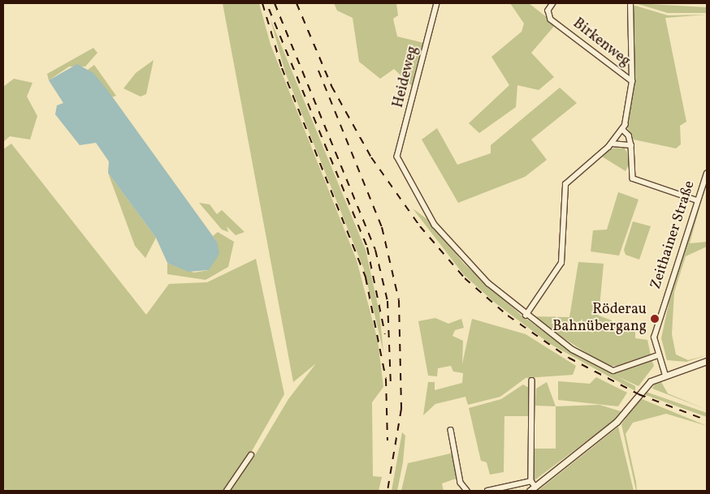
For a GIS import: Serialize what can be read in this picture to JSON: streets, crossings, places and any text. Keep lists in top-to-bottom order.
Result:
{
  "streets": {
    "street": ["Birkenweg", "Heideweg", "Zeithainer Straße"]
  },
  "places": ["Röderau Bahnübergang"]
}
